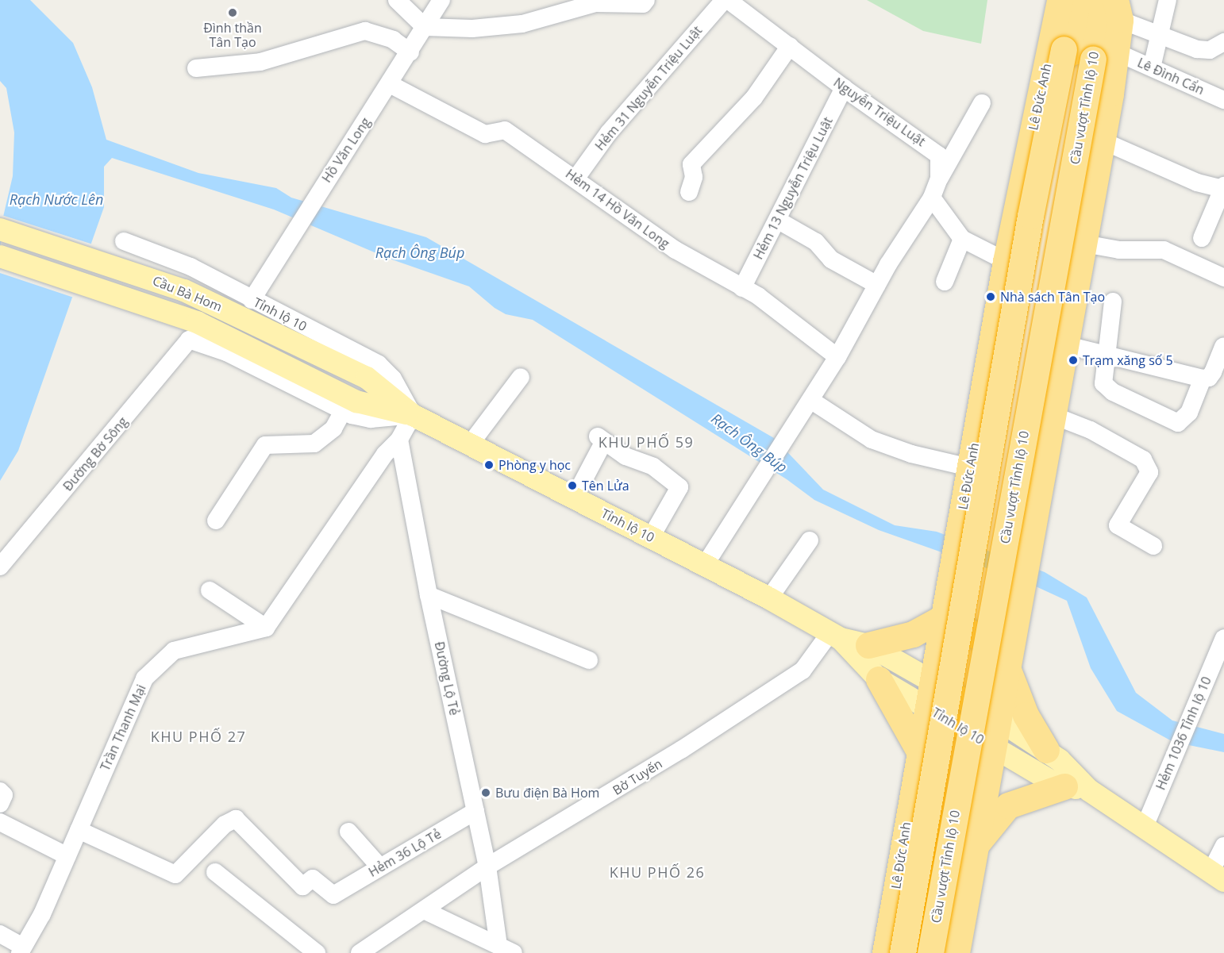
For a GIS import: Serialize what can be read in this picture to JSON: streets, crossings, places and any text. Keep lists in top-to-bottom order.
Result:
{
  "streets": {
    "highway": ["Lê Đức Anh", "Cầu vượt Tỉnh lộ 10"],
    "main road": ["Cầu Bà Hom", "Tỉnh lộ 10"],
    "street": [
      "Lê Đình Cẩn",
      "Hẻm 31 Nguyễn Triệu Luật",
      "Nguyễn Triệu Luật",
      "Hồ Văn Long",
      "Hẻm 13 Nguyễn Triệu Luật",
      "Hẻm 14 Hồ Văn Long",
      "Đường Bờ Sông",
      "Đường Lộ Tẻ",
      "Trần Thanh Mại",
      "Hẻm 1036 Tỉnh lộ 10",
      "Bờ Tuyến",
      "Hẻm 36 Lộ Tẻ"
    ]
  },
  "crossings": [
    ["Lê Đình Cẩn", "Lê Đức Anh"],
    ["Lê Đình Cẩn", "Cầu vượt Tỉnh lộ 10"],
    ["Hẻm 31 Nguyễn Triệu Luật", "Hẻm 14 Hồ Văn Long"],
    ["Lê Đức Anh", "Cầu vượt Tỉnh lộ 10"],
    ["Lê Đức Anh", "Tỉnh lộ 10"],
    ["Nguyễn Triệu Luật", "Hẻm 13 Nguyễn Triệu Luật"],
    ["Nguyễn Triệu Luật", "Hẻm 14 Hồ Văn Long"],
    ["Nguyễn Triệu Luật", "Tỉnh lộ 10"],
    ["Hồ Văn Long", "Hẻm 14 Hồ Văn Long"],
    ["Hồ Văn Long", "Tỉnh lộ 10"],
    ["Hẻm 13 Nguyễn Triệu Luật", "Hẻm 14 Hồ Văn Long"],
    ["Cầu Bà Hom", "Tỉnh lộ 10"],
    ["Tỉnh lộ 10", "Đường Bờ Sông"],
    ["Tỉnh lộ 10", "Hẻm 1036 Tỉnh lộ 10"],
    ["Tỉnh lộ 10", "Bờ Tuyến"],
    ["Đường Lộ Tẻ", "Bờ Tuyến"],
    ["Đường Lộ Tẻ", "Hẻm 36 Lộ Tẻ"],
    ["Trần Thanh Mại", "Hẻm 36 Lộ Tẻ"]
  ],
  "districts": ["KHU PHỐ 59", "KHU PHỐ 27", "KHU PHỐ 26"],
  "water": ["Rạch Nước Lên", "Rạch Ông Búp"],
  "places": [
    "Đình thần Tân Tạo",
    "Nhà sách Tân Tạo",
    "Trạm xăng số 5",
    "Phòng y học",
    "Tên Lửa",
    "Bưu điện Bà Hom"
  ]
}
